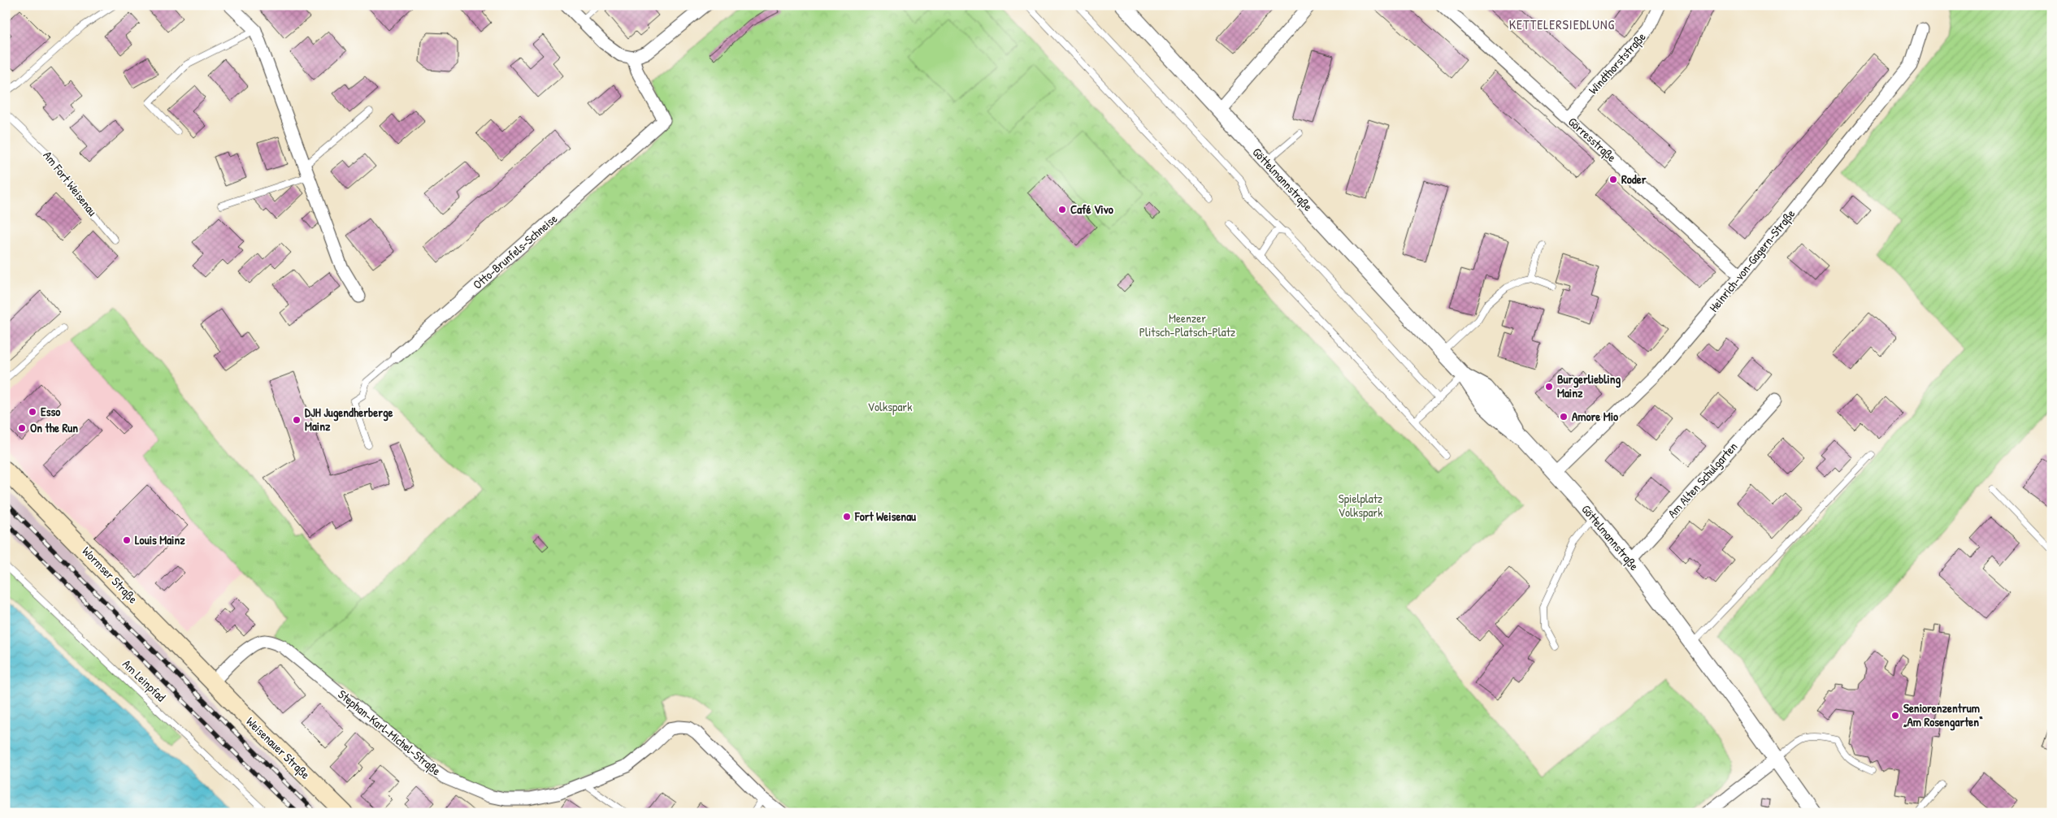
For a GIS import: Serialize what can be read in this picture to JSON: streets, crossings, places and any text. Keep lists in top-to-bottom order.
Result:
{
  "streets": {
    "main road": ["Wormser Straße", "Weisenauer Straße"],
    "street": [
      "Windthorststraße",
      "Görresstraße",
      "Göttelmannstraße",
      "Otto-Brunfels-Schneise",
      "Heinrich-von-Gagern-Straße",
      "Am Alten Schulgarten",
      "Stephan-Karl-Michel-Straße"
    ],
    "lane": ["Am Fort Weisenau", "Am Leinpfad"]
  },
  "crossings": [
    ["Windthorststraße", "Görresstraße"],
    ["Görresstraße", "Heinrich-von-Gagern-Straße"],
    ["Göttelmannstraße", "Heinrich-von-Gagern-Straße"],
    ["Göttelmannstraße", "Am Alten Schulgarten"],
    ["Wormser Straße", "Stephan-Karl-Michel-Straße"],
    ["Wormser Straße", "Weisenauer Straße"],
    ["Stephan-Karl-Michel-Straße", "Weisenauer Straße"]
  ],
  "districts": ["KETTELERSIEDLUNG"],
  "parks": ["Meenzer Plitsch-Platsch-Platz", "Volkspark", "Spielplatz Volkspark"],
  "places": [
    "Roder",
    "Café Vivo",
    "Burgerliebling Mainz",
    "Esso",
    "Amore Mio",
    "DJH Jugendherberge Mainz",
    "On the Run",
    "Fort Weisenau",
    "Louis Mainz",
    "Seniorenzentrum „Am Rosengarten“"
  ]
}
